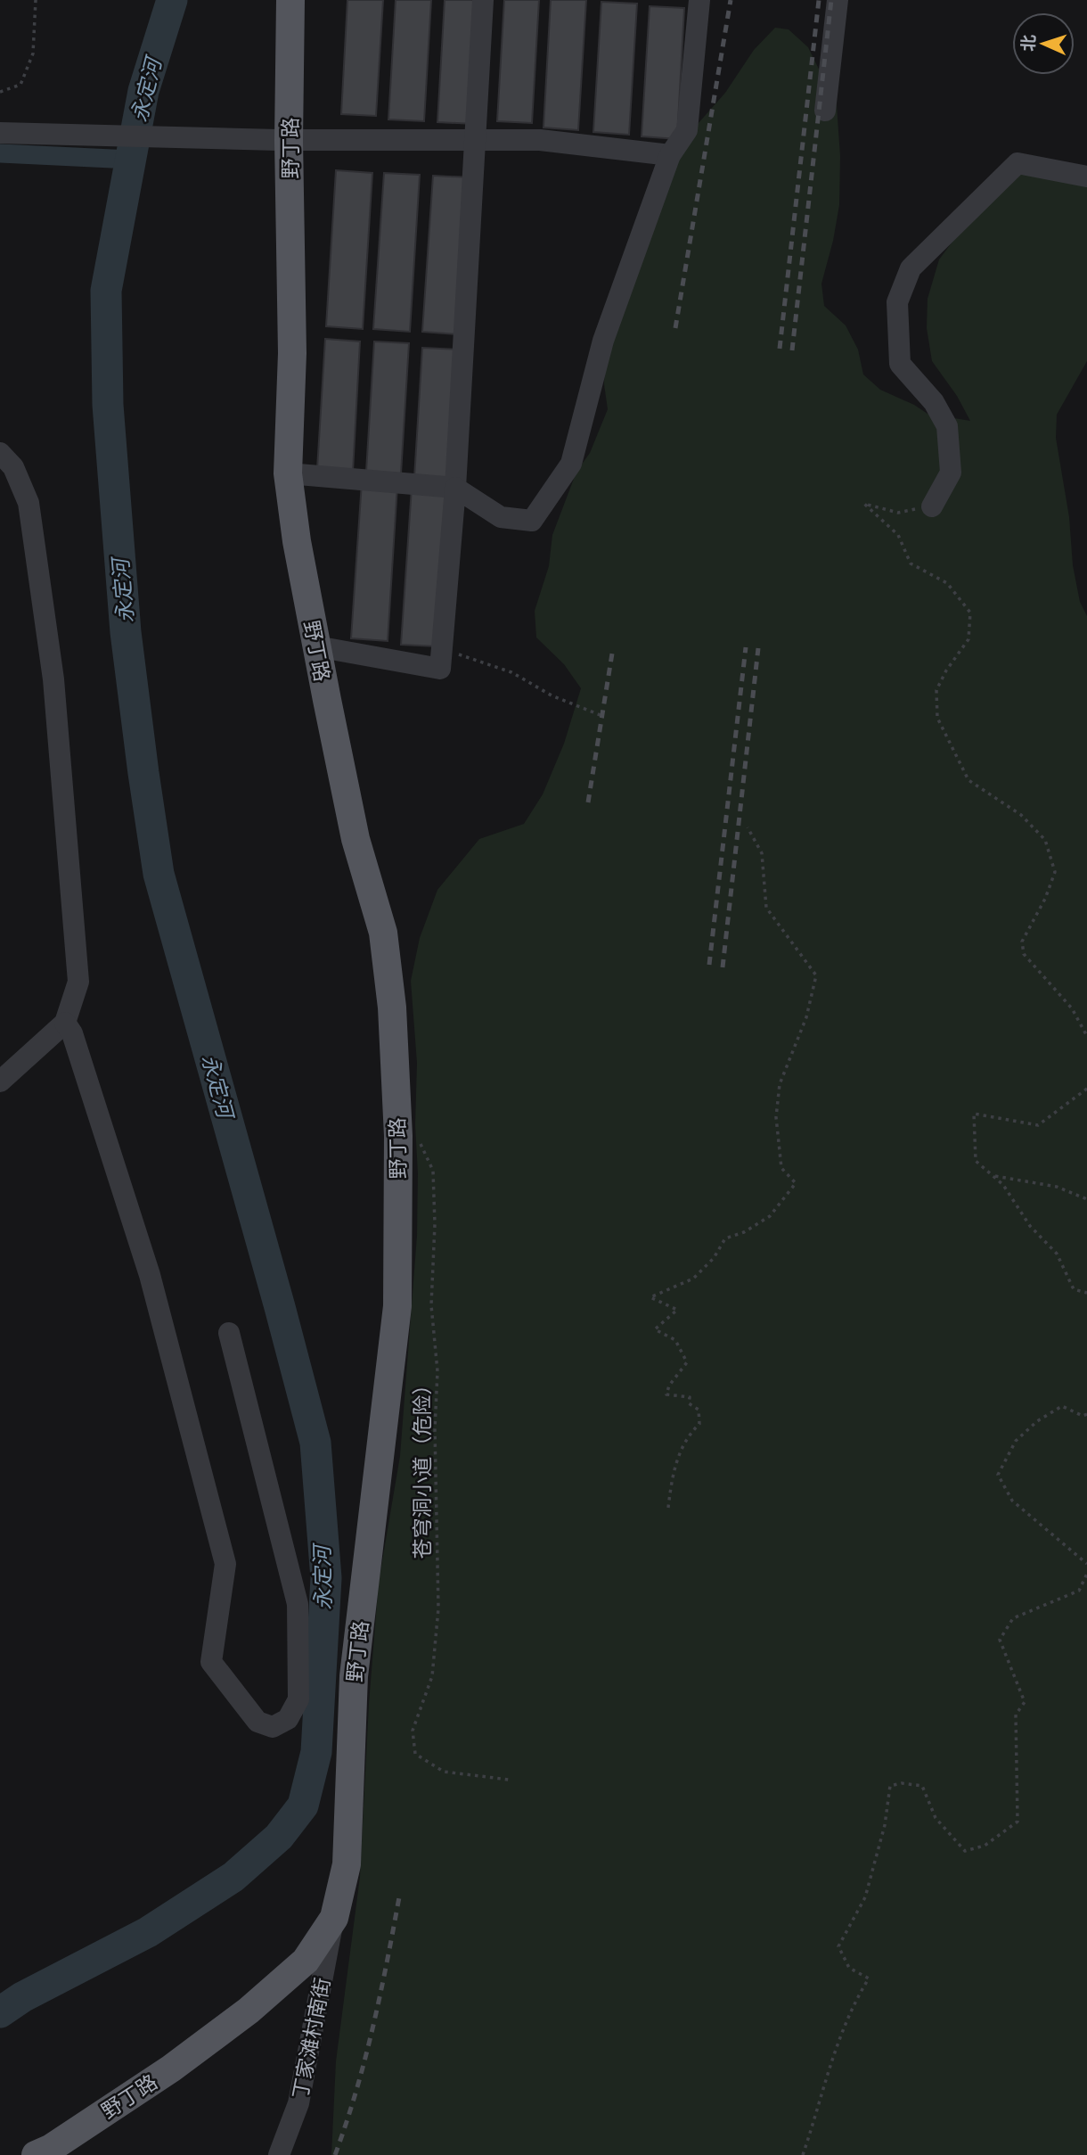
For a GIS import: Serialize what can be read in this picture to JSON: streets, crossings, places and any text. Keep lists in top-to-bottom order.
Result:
{
  "streets": {
    "main road": ["野丁路"],
    "street": ["丁家滩村南街"],
    "path": ["苍穹洞小道（危险）"]
  },
  "crossings": [
    ["野丁路", "丁家滩村南街"]
  ],
  "water": ["永定河"],
  "north": "left"
}
